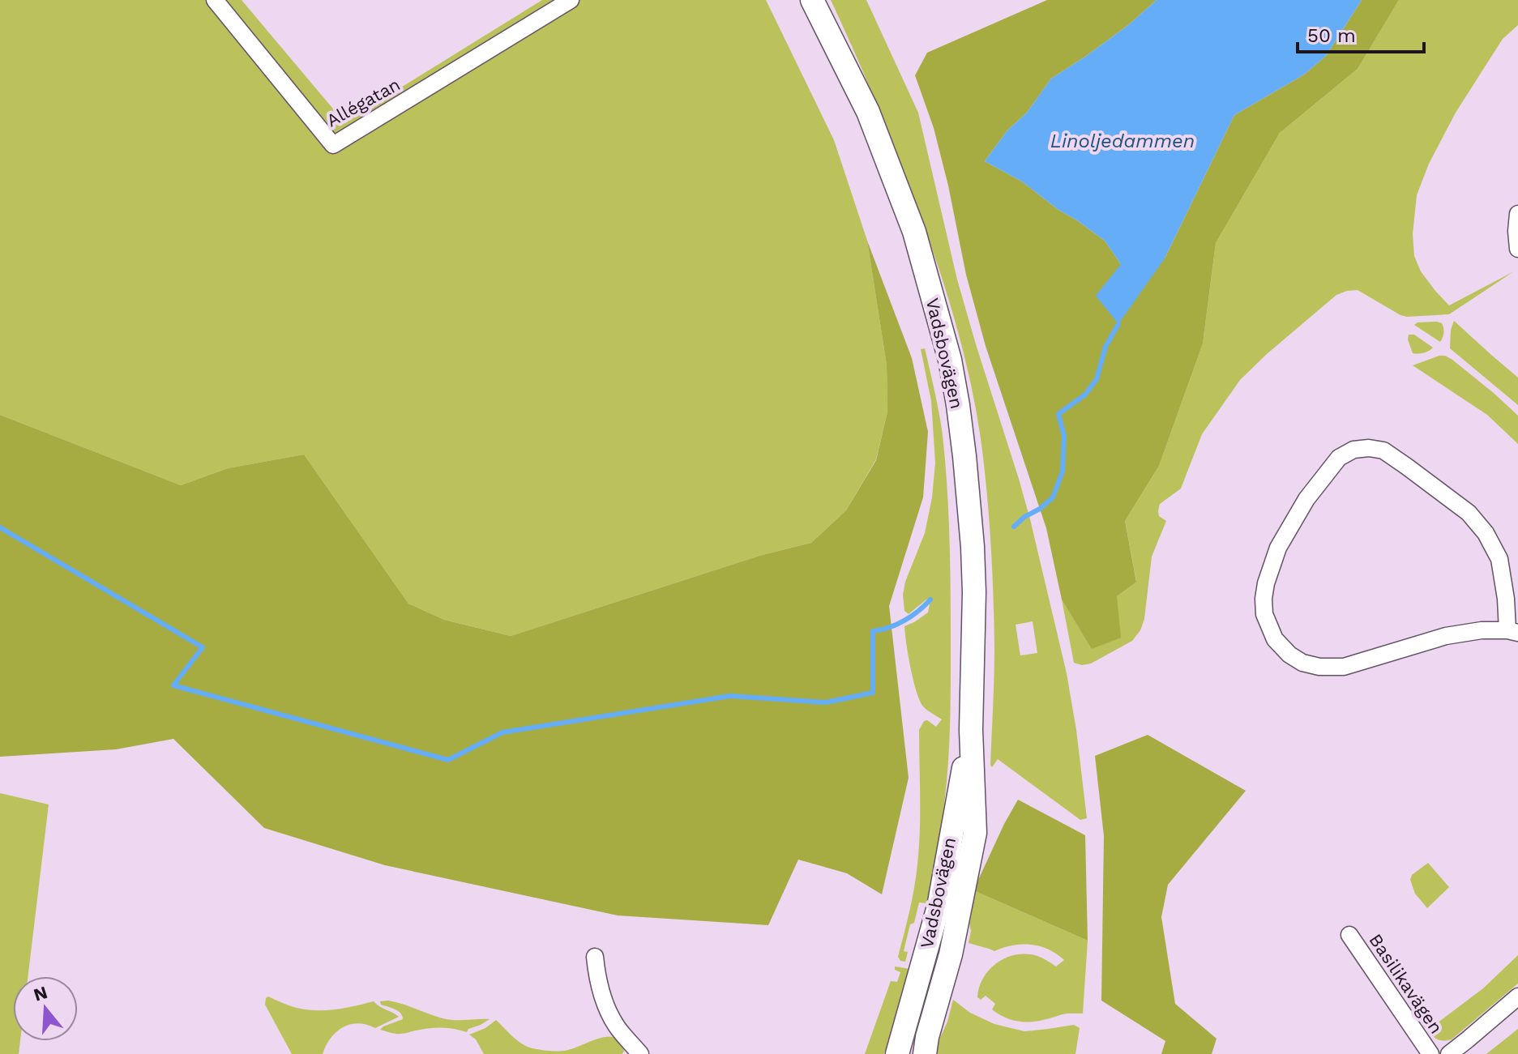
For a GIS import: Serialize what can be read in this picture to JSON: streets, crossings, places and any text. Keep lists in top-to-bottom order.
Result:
{
  "streets": {
    "main road": ["Vadsbovägen"],
    "street": ["Allégatan", "Basilikavägen"]
  },
  "water": ["Linoljedammen"],
  "scale_bar": "50 m",
  "north": "top"
}
